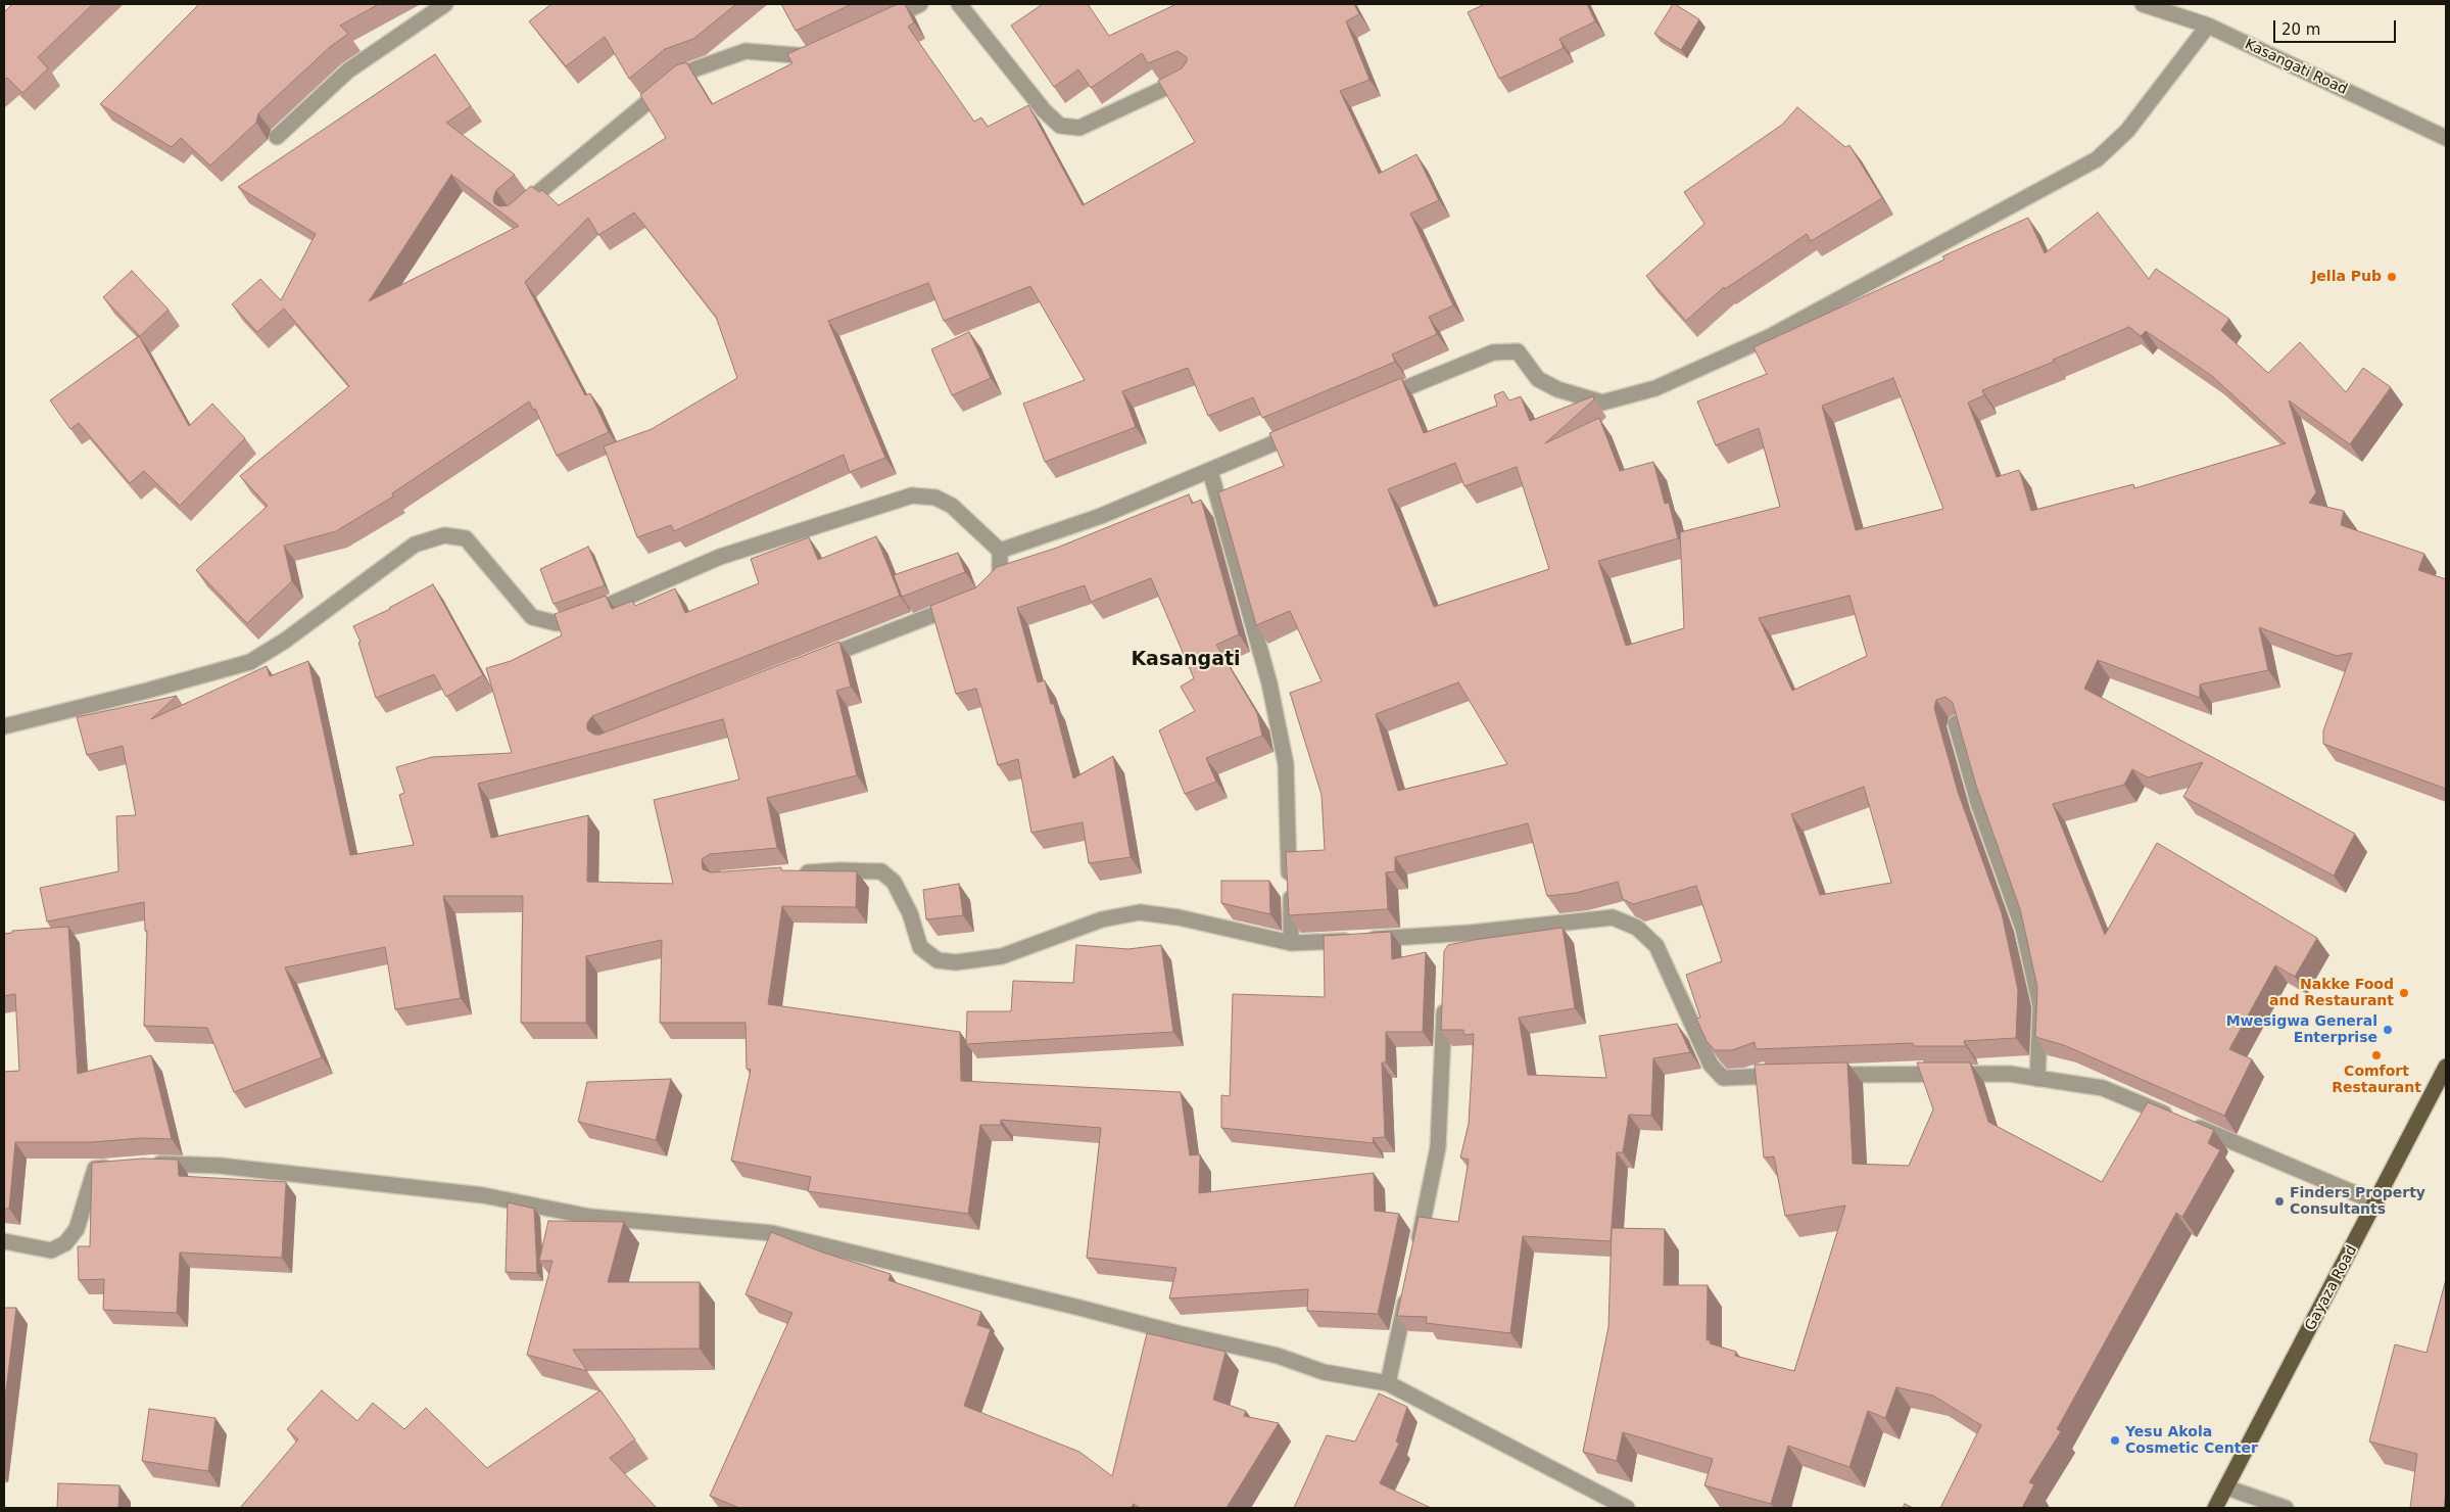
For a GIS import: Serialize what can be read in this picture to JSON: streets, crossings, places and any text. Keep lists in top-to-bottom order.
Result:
{
  "streets": {
    "main road": ["Gayaza Road"],
    "street": ["Kasangati Road"]
  },
  "districts": ["Kasangati"],
  "places": [
    "Jella Pub",
    "Nakke Food and Restaurant",
    "Mwesigwa General Enterprise",
    "Comfort Restaurant",
    "Finders Property Consultants",
    "Yesu Akola Cosmetic Center"
  ],
  "scale_bar": "20 m"
}
